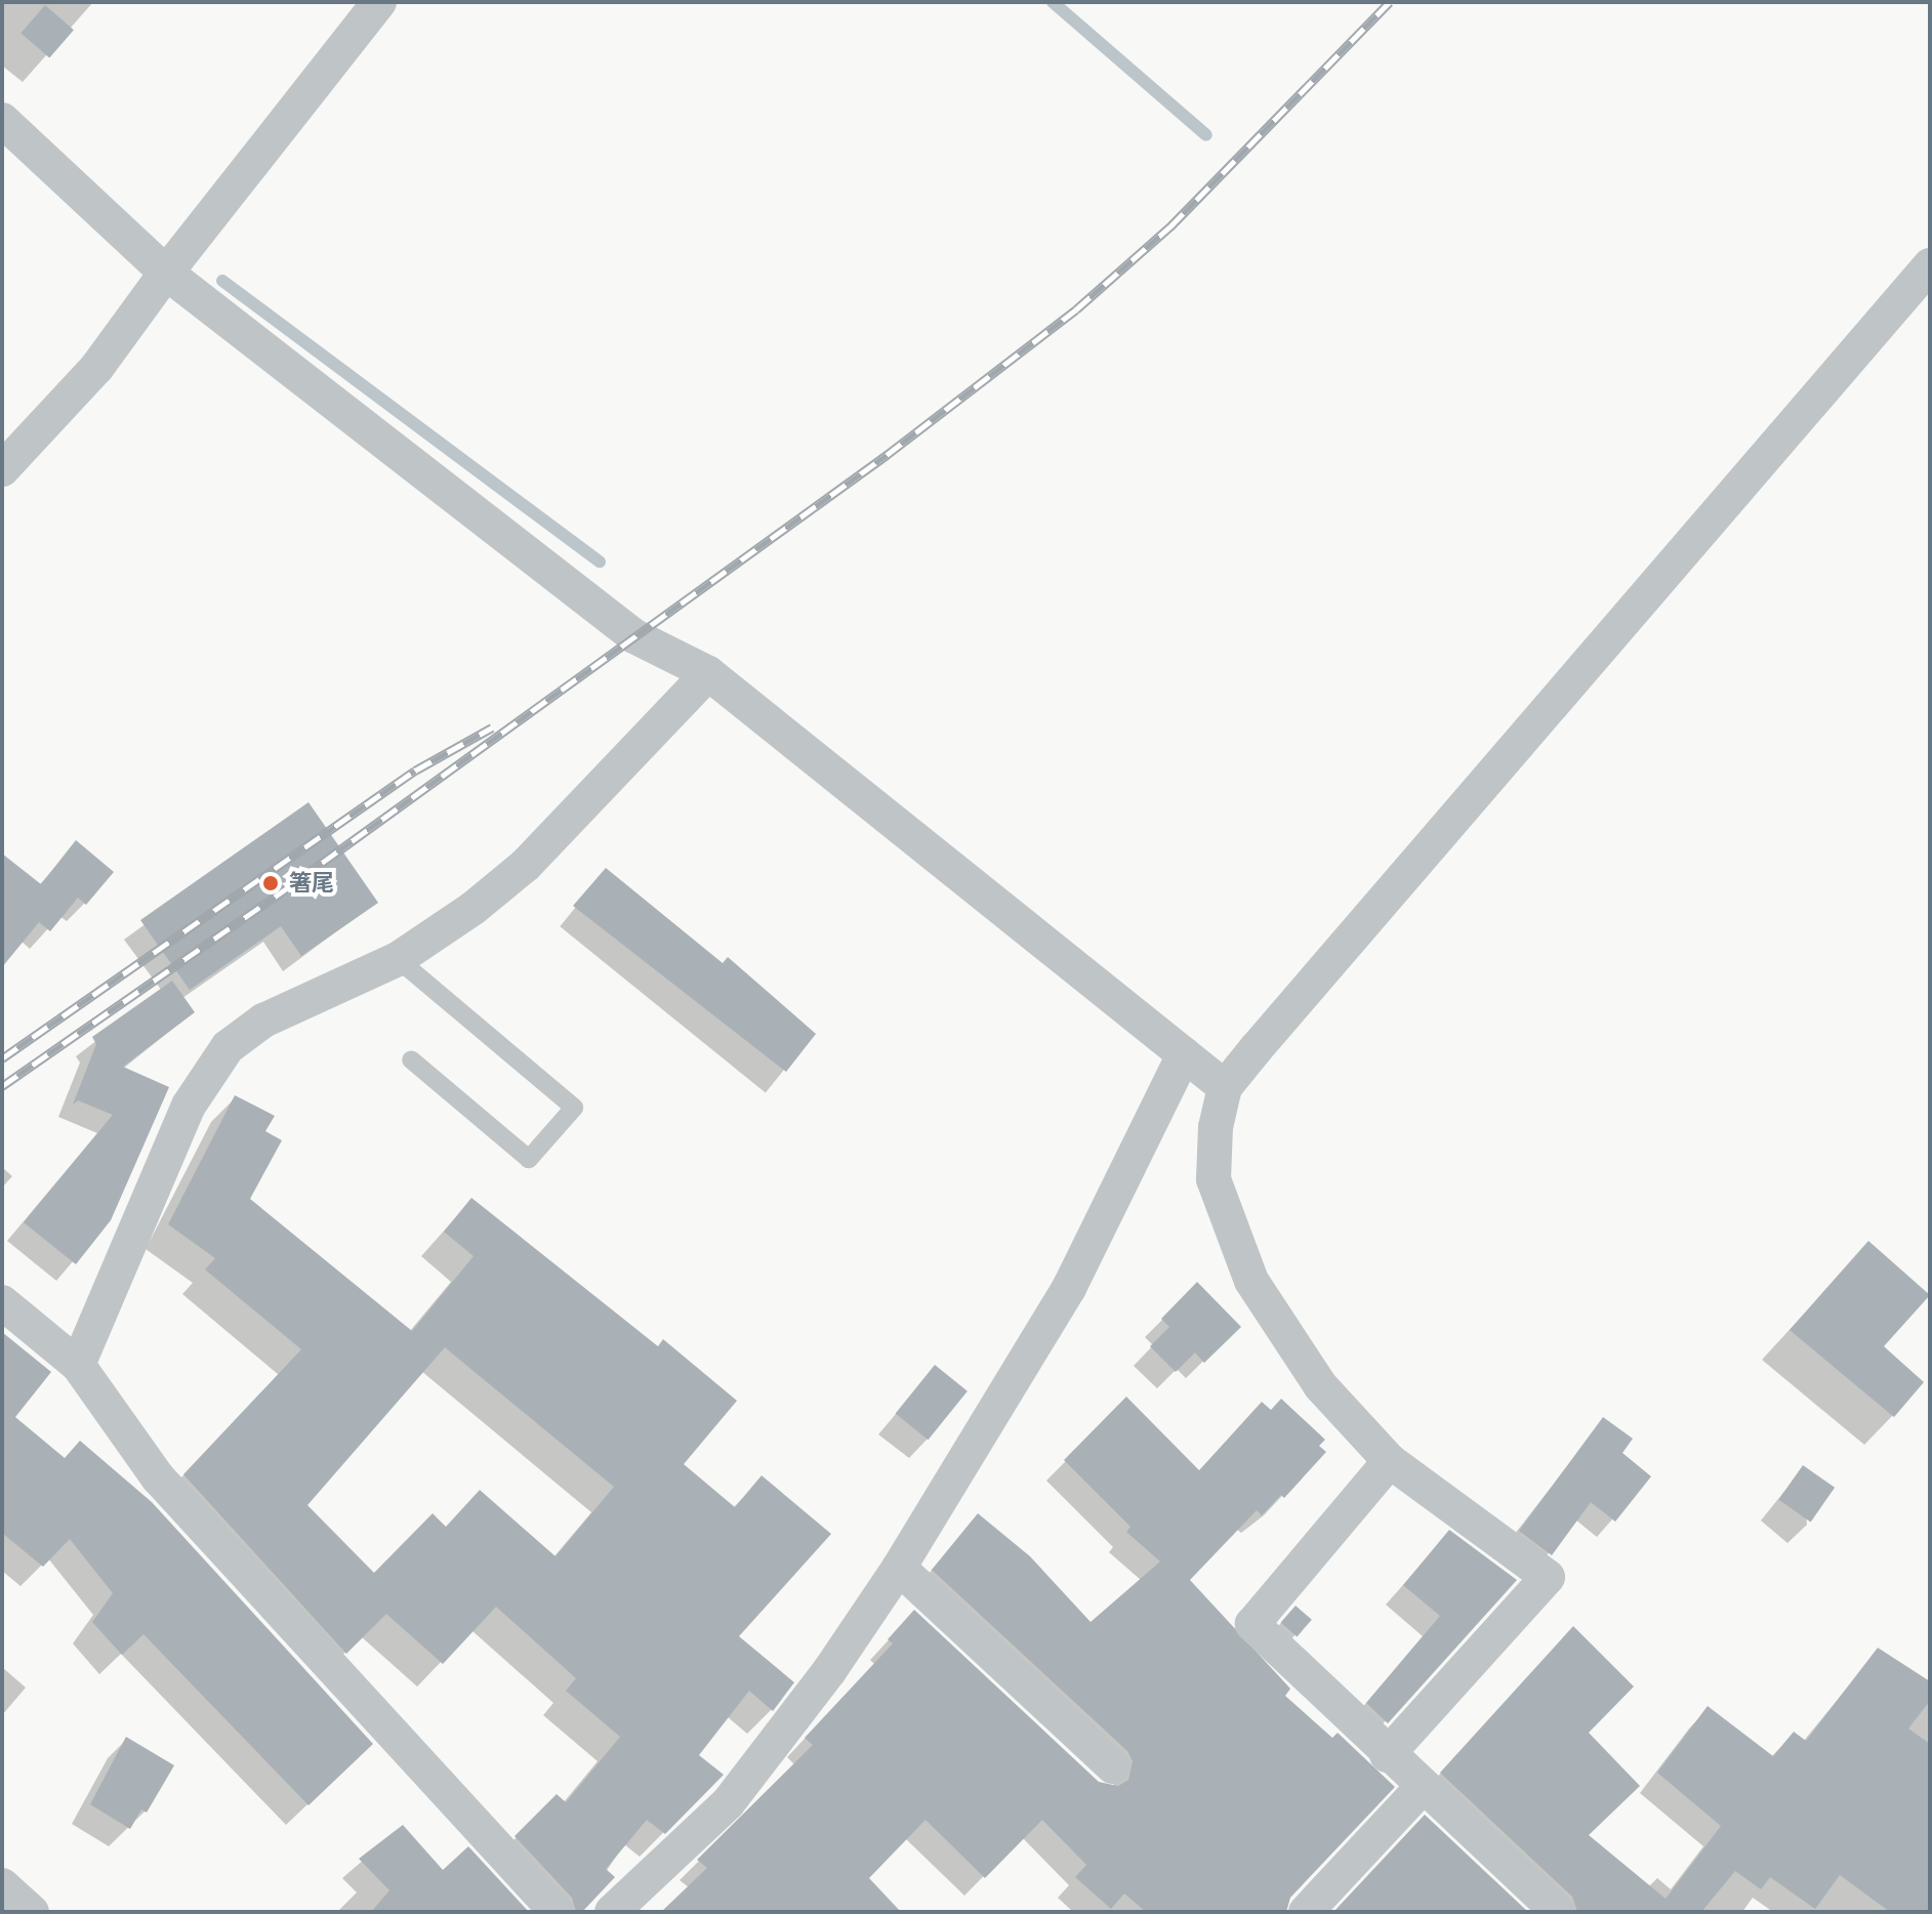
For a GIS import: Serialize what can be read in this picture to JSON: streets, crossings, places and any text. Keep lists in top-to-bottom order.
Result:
{
  "places": ["箸尾"]
}
